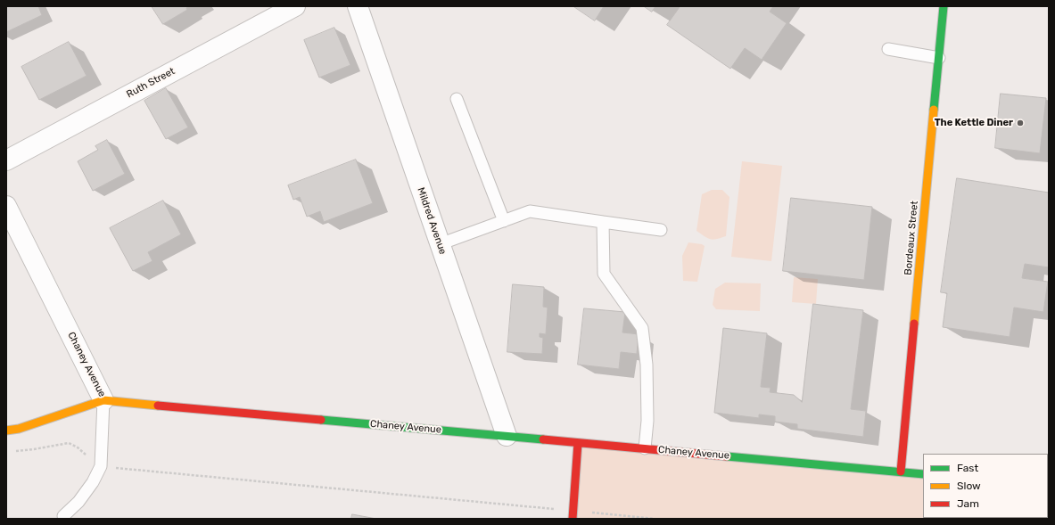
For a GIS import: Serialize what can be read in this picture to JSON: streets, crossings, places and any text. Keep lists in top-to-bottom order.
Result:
{
  "streets": {
    "main road": ["Bordeaux Street", "Chaney Avenue"],
    "street": ["Ruth Street", "Mildred Avenue"]
  },
  "crossings": [
    ["Mildred Avenue", "Chaney Avenue"],
    ["Bordeaux Street", "Chaney Avenue"]
  ],
  "places": ["The Kettle Diner"],
  "legend": ["Fast", "Slow", "Jam"]
}
